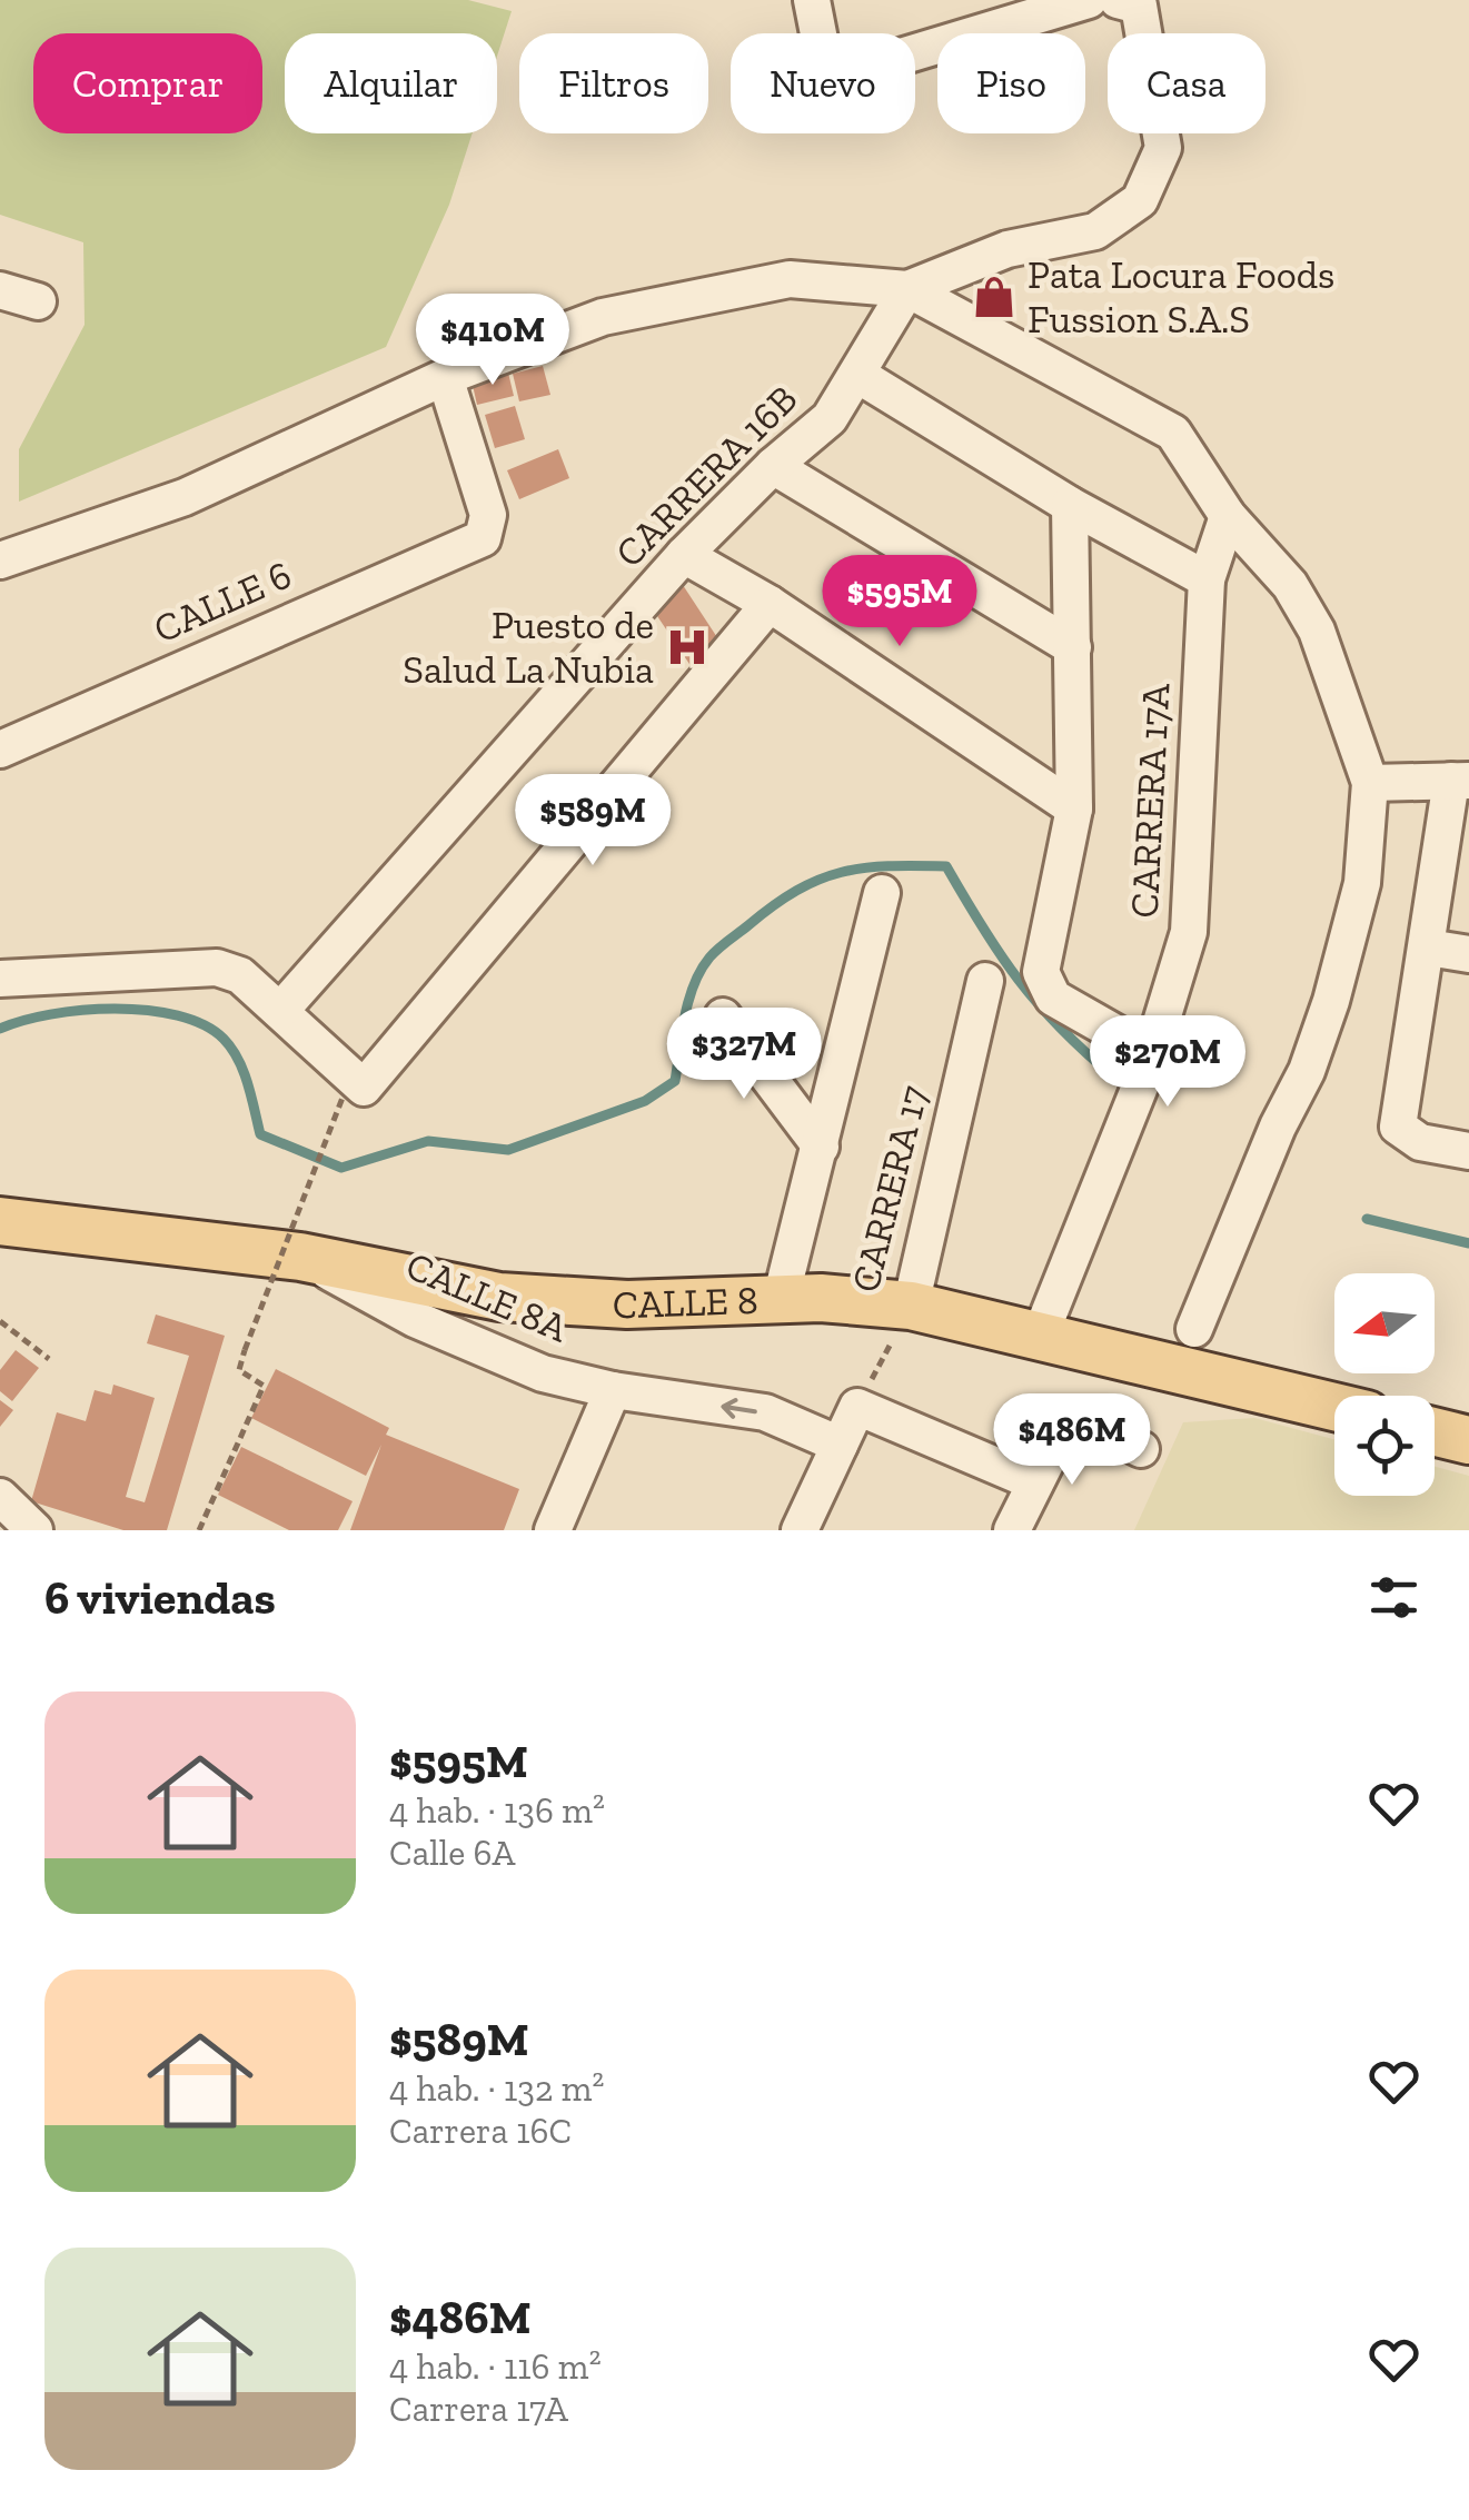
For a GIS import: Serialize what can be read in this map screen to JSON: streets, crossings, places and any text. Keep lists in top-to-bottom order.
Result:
{
  "streets": {
    "main road": ["CALLE 8"],
    "street": [
      "CARRERA 16B",
      "CALLE 6",
      "CARRERA 17A",
      "CARRERA 17",
      "CALLE 8A"
    ]
  },
  "crossings": [
    ["CARRERA 17A", "CALLE 8"],
    ["CARRERA 17", "CALLE 8"],
    ["CALLE 8A", "CALLE 8"]
  ],
  "one_way": ["CALLE 8A"],
  "places": {
    "shop": ["Pata Locura Foods Fussion S.A.S"],
    "hospital": ["Puesto de Salud La Nubia"]
  },
  "north": "left",
  "page": {
    "chip": [
      "Comprar",
      "Alquilar",
      "Filtros",
      "Nuevo",
      "Piso",
      "Casa"
    ],
    "price": [
      "$410M",
      "$595M",
      "$589M",
      "$327M",
      "$270M",
      "$486M"
    ],
    "heading": "6 viviendas",
    "list": [
      {
        "name": "$595M",
        "note": "4 hab. · 136 m² · Calle 6A"
      },
      {
        "name": "$589M",
        "note": "4 hab. · 132 m² · Carrera 16C"
      },
      {
        "name": "$486M",
        "note": "4 hab. · 116 m² · Carrera 17A"
      }
    ]
  }
}
